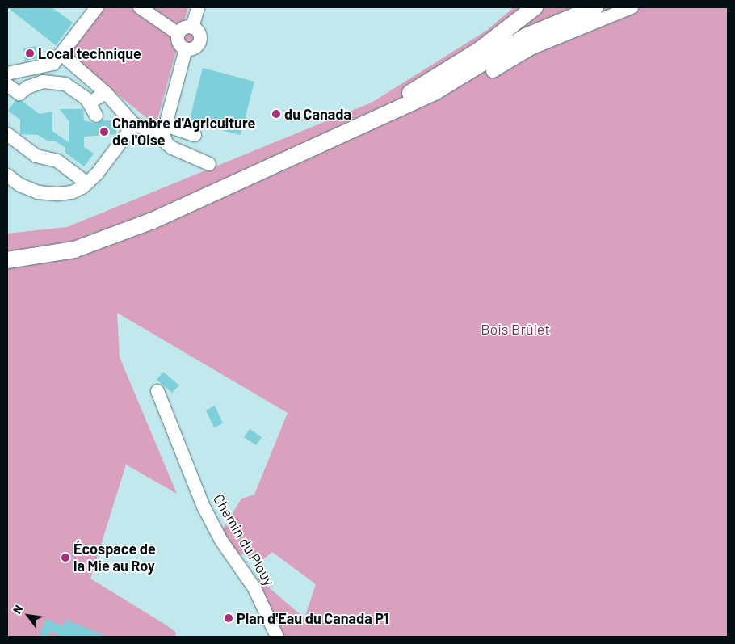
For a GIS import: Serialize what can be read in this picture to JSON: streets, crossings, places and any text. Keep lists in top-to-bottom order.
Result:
{
  "streets": {
    "street": ["Chemin du Plouy"]
  },
  "parks": ["Bois Brûlet"],
  "places": [
    "Local technique",
    "du Canada",
    "Chambre d'Agriculture de l'Oise",
    "Écospace de la Mie au Roy",
    "Plan d'Eau du Canada P1"
  ],
  "north": "top left"
}
